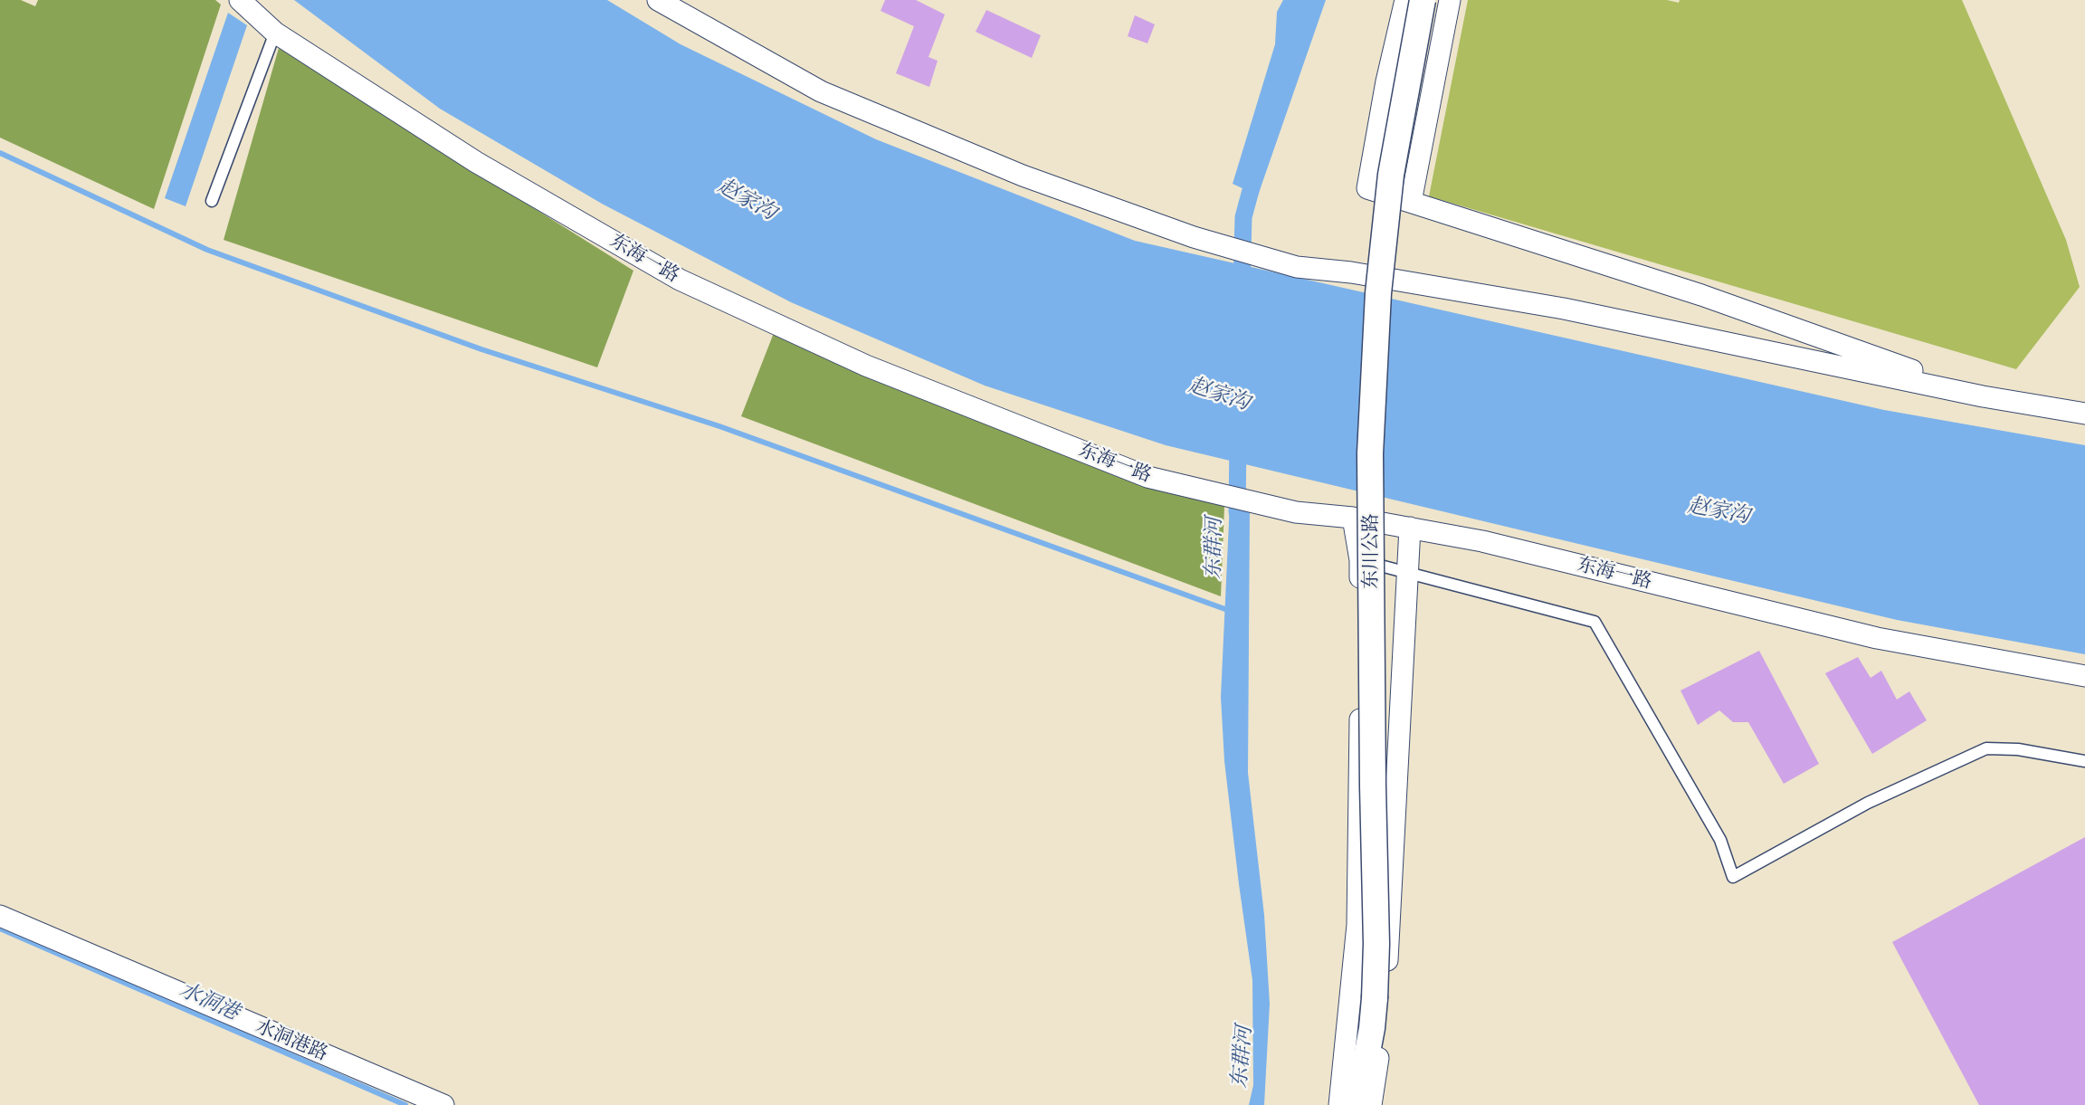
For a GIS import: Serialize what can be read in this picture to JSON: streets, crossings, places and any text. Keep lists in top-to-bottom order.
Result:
{
  "streets": {
    "street": ["东海一路", "东川公路", "水洞港路"]
  },
  "water": ["赵家沟", "东群河", "水洞港"]
}
